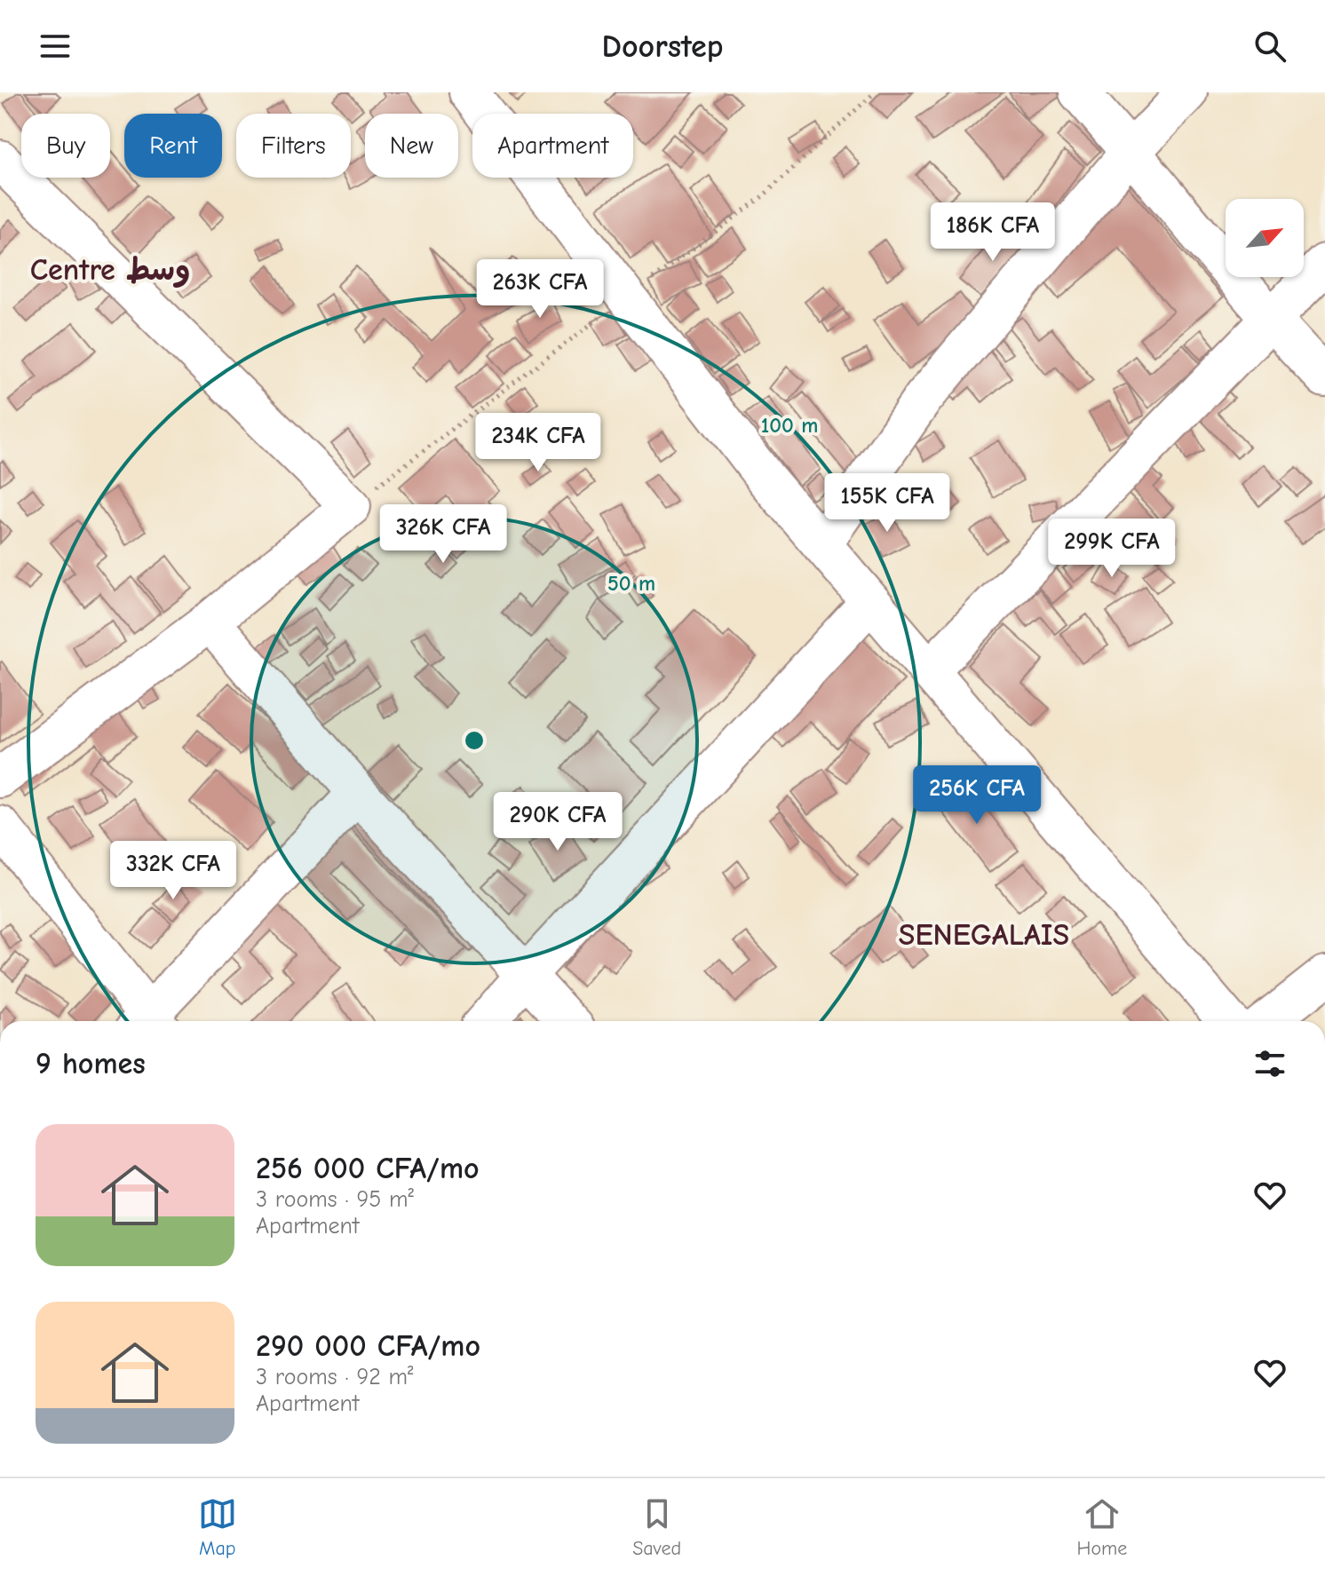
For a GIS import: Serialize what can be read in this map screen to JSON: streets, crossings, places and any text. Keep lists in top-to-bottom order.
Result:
{
  "districts": ["Centre وسط", "SENEGALAIS"],
  "north": "top right",
  "page": {
    "header": "Doorstep",
    "chip": [
      "Buy",
      "Rent",
      "Filters",
      "New",
      "Apartment"
    ],
    "price": [
      "186K CFA",
      "263K CFA",
      "234K CFA",
      "155K CFA",
      "326K CFA",
      "299K CFA",
      "256K CFA",
      "290K CFA",
      "332K CFA"
    ],
    "heading": "9 homes",
    "list": [
      {
        "name": "256 000 CFA/mo",
        "note": "3 rooms · 95 m² · Apartment"
      },
      {
        "name": "290 000 CFA/mo",
        "note": "3 rooms · 92 m² · Apartment"
      }
    ],
    "tabs": ["Map", "Saved", "Home"]
  },
  "rings": ["100 m", "50 m"]
}
